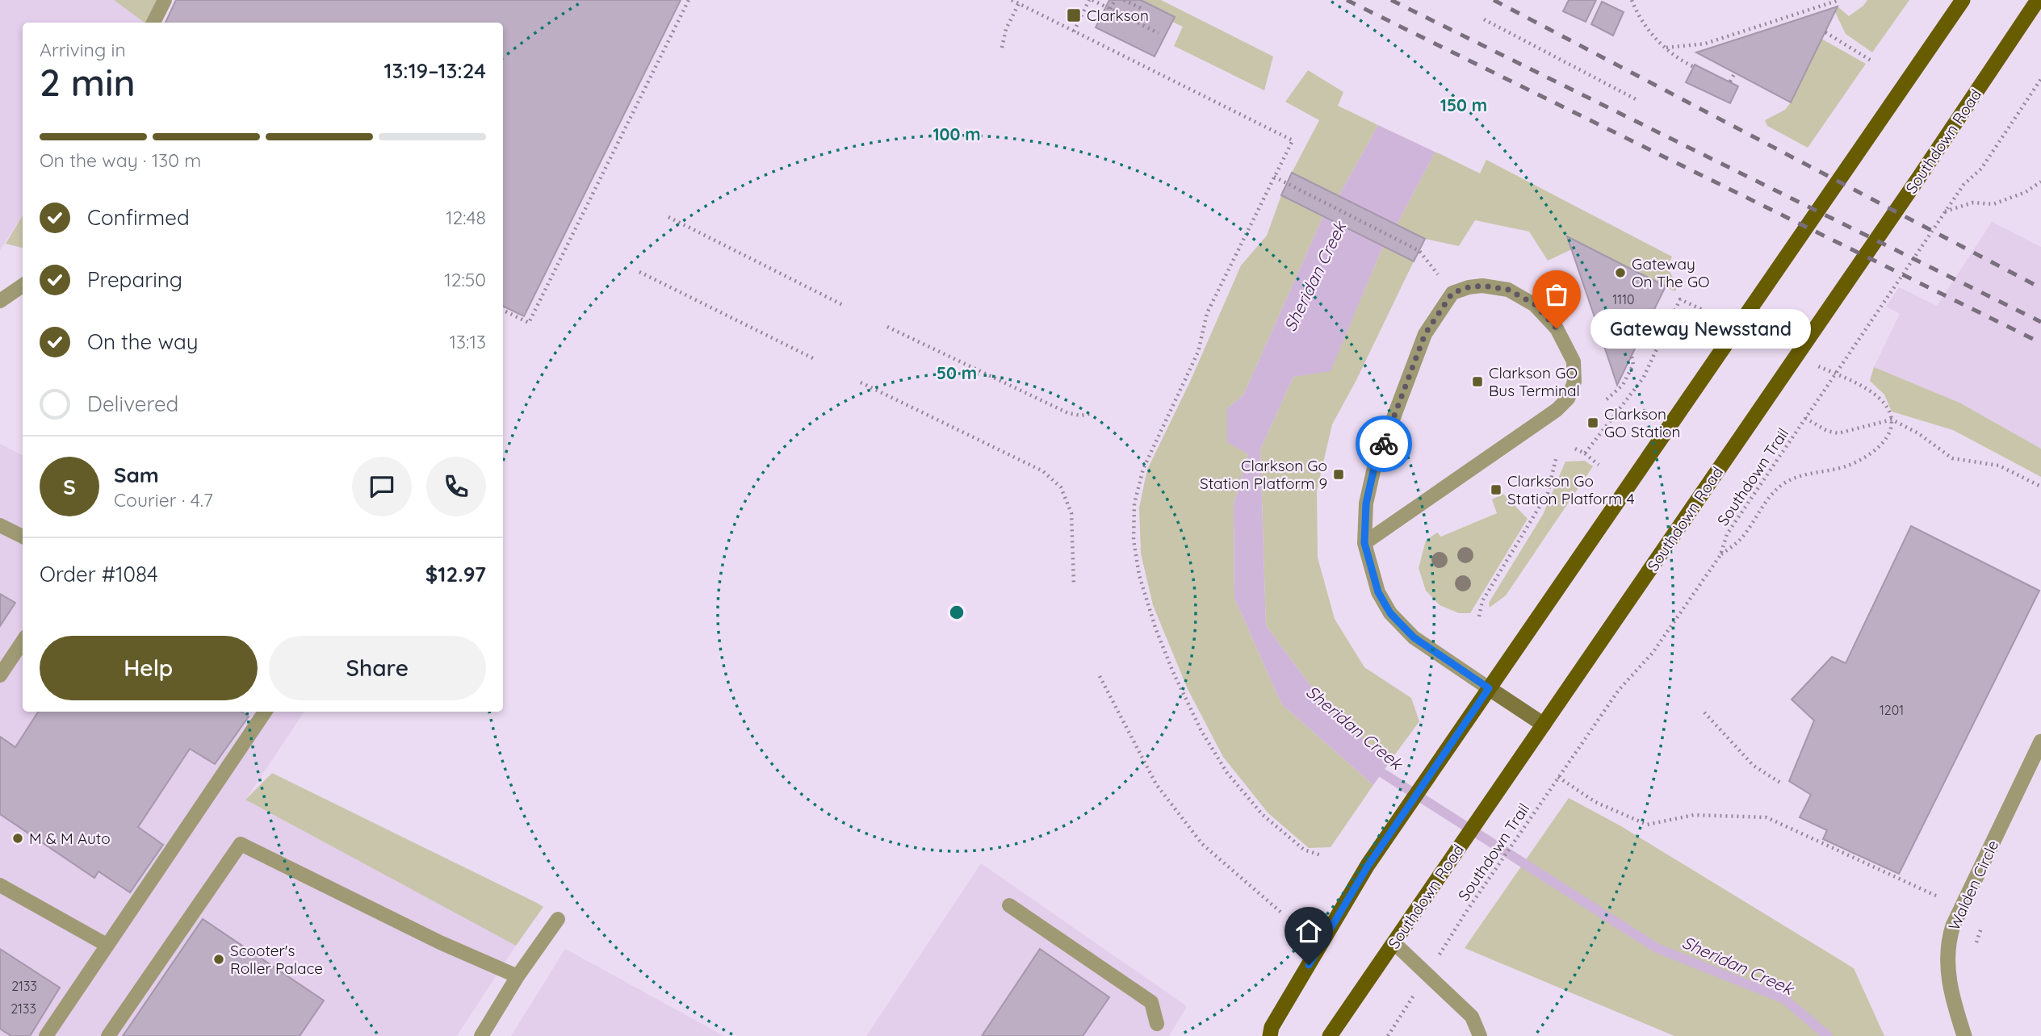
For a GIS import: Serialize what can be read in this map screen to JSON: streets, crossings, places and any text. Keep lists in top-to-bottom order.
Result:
{
  "streets": {
    "main road": ["Southdown Road"],
    "street": ["Walden Circle"],
    "path": ["Southdown Trail"]
  },
  "water": ["Sheridan Creek"],
  "places": {
    "transit": [
      "Clarkson",
      "Clarkson GO Bus Terminal",
      "Clarkson GO Station",
      "Clarkson Go Station Platform 9",
      "Clarkson Go Station Platform 4"
    ],
    "other": [
      "Gateway On The GO",
      "Gateway Newsstand",
      "M & M Auto",
      "Scooter's Roller Palace"
    ]
  },
  "house_numbers": [
    "1110",
    "1201",
    "2133",
    "2133"
  ],
  "page": {
    "heading": ["2 min", "Arriving in", "13:19–13:24"],
    "panel": [
      "Sam",
      "Courier · 4.7",
      "Order #1084",
      "$12.97"
    ],
    "bar": "On the way · 130 m",
    "list": [
      ["Confirmed", "12:48"],
      ["Preparing", "12:50"],
      ["On the way", "13:13"],
      "Delivered"
    ],
    "bubble": "Gateway Newsstand",
    "round": "S",
    "buttons": ["Help", "Share"]
  },
  "rings": ["150 m", "100 m", "50 m"]
}
